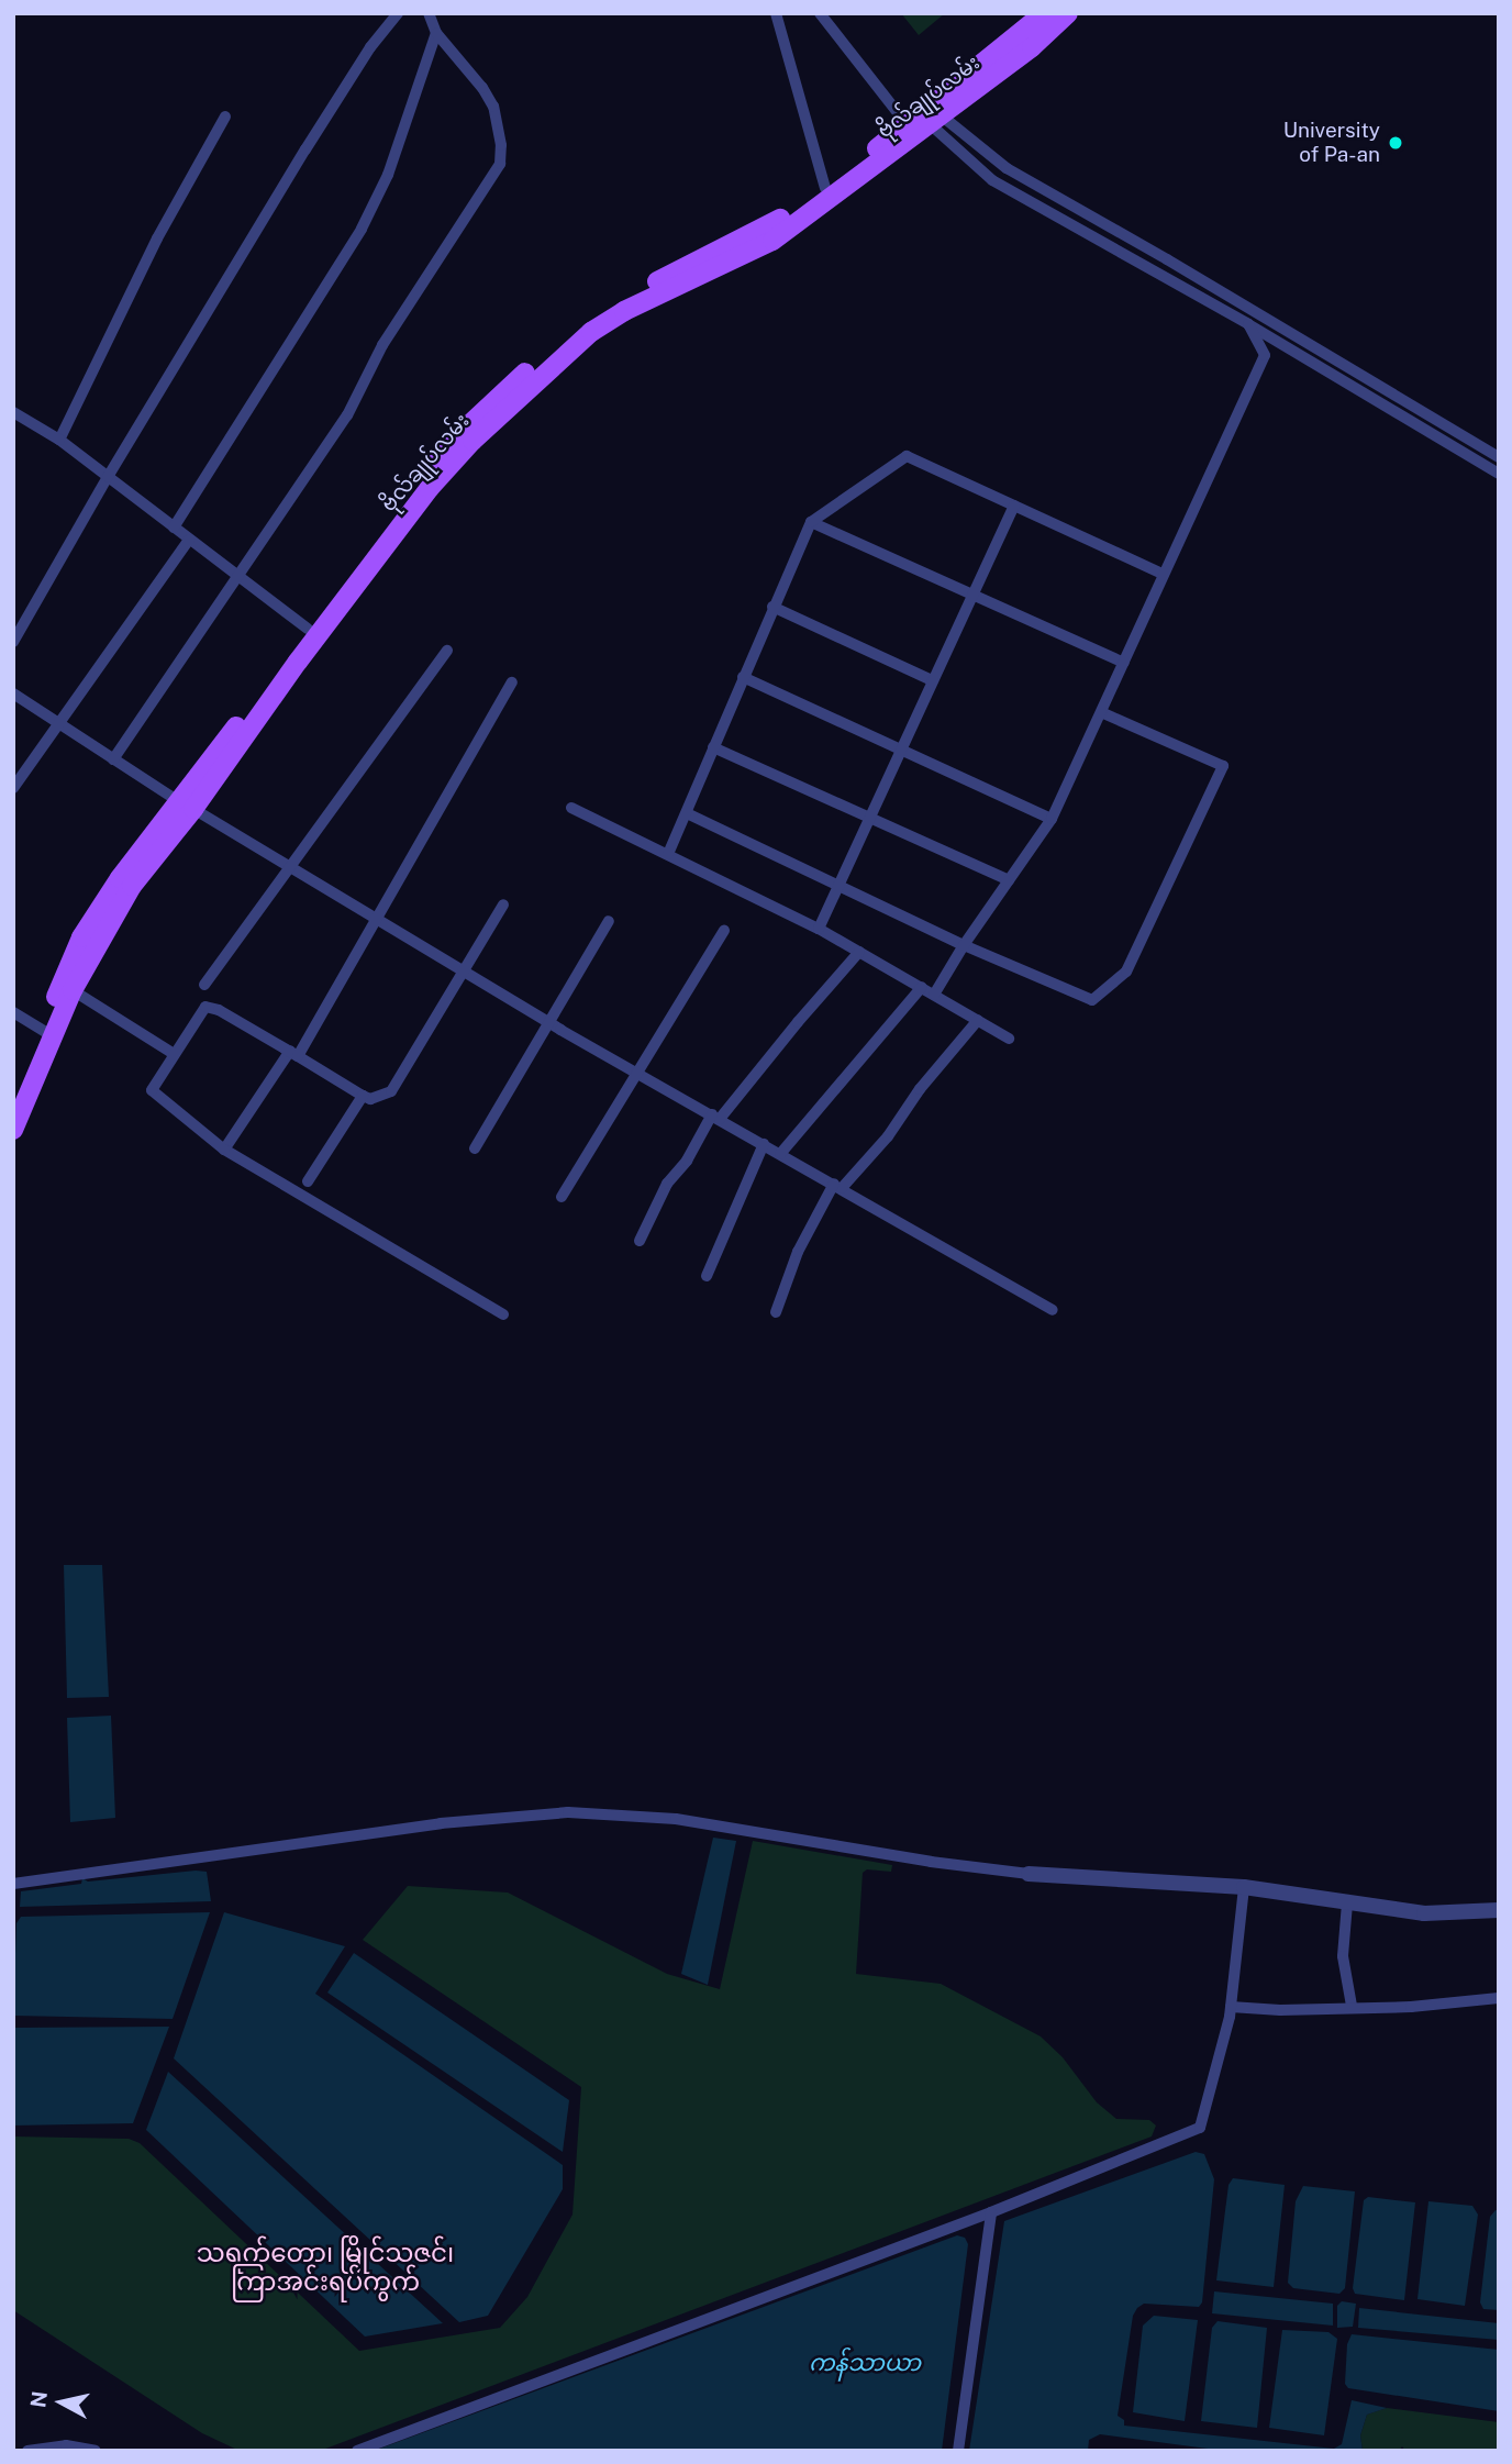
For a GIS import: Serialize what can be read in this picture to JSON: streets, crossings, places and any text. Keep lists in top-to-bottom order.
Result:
{
  "streets": {
    "main road": ["ဗိုလ်ချုပ်လမ်း"]
  },
  "districts": ["သရက်တော၊ မြိုင်သဇင်၊ ကြာအင်းရပ်ကွက်"],
  "water": ["ကန်သာယာ"],
  "places": ["University of Pa-an"],
  "north": "left"
}
